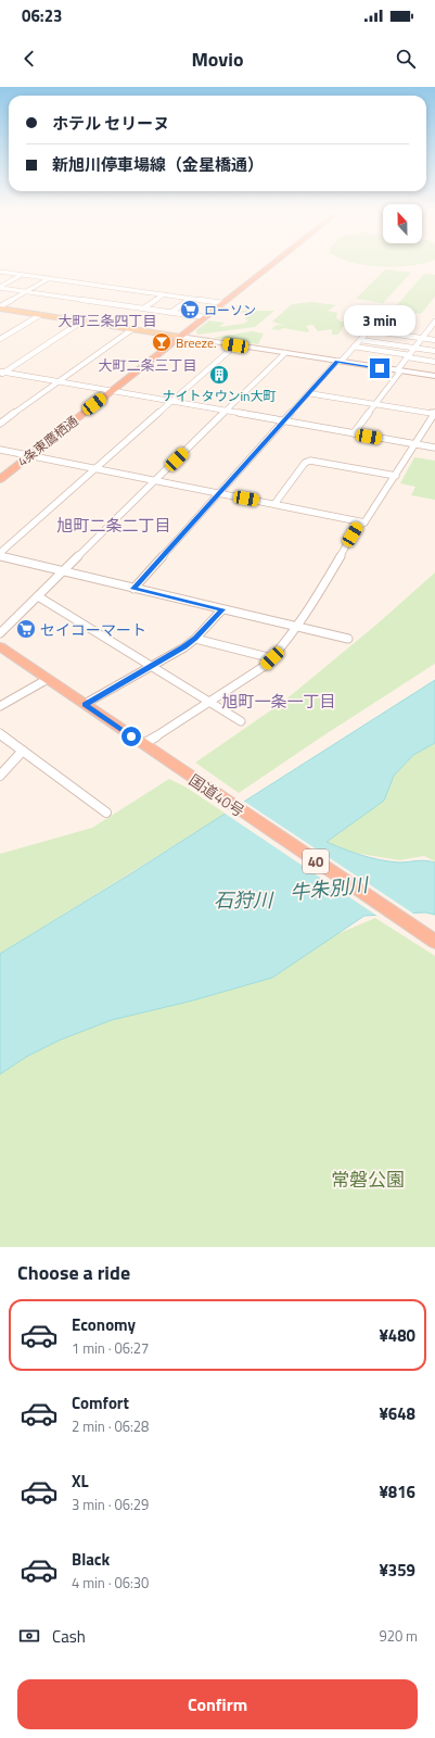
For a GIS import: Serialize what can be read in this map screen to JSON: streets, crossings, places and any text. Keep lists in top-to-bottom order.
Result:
{
  "streets": {
    "highway": ["4条東鷹栖通", "国道40号", "40"]
  },
  "districts": [
    "大町三条四丁目",
    "大町二条三丁目",
    "旭町二条二丁目",
    "旭町一条一丁目"
  ],
  "water": ["牛朱別川", "石狩川"],
  "parks": ["常磐公園"],
  "places": {
    "supermarket": ["ローソン", "セイコーマート"],
    "bar": ["Breeze."],
    "building": ["ナイトタウンin大町"]
  },
  "north": "top",
  "page": {
    "status": "06:23",
    "header": "Movio",
    "banner": ["ホテル セリーヌ", "新旭川停車場線（金星橋通）"],
    "bubble": "3 min",
    "heading": "Choose a ride",
    "list": [
      {
        "name": "Economy",
        "note": "1 min · 06:27",
        "value": "¥480"
      },
      {
        "name": "Comfort",
        "note": "2 min · 06:28",
        "value": "¥648"
      },
      {
        "name": "XL",
        "note": "3 min · 06:29",
        "value": "¥816"
      },
      {
        "name": "Black",
        "note": "4 min · 06:30",
        "value": "¥359"
      }
    ],
    "pay": ["Cash", "920 m"],
    "buttons": "Confirm"
  }
}
